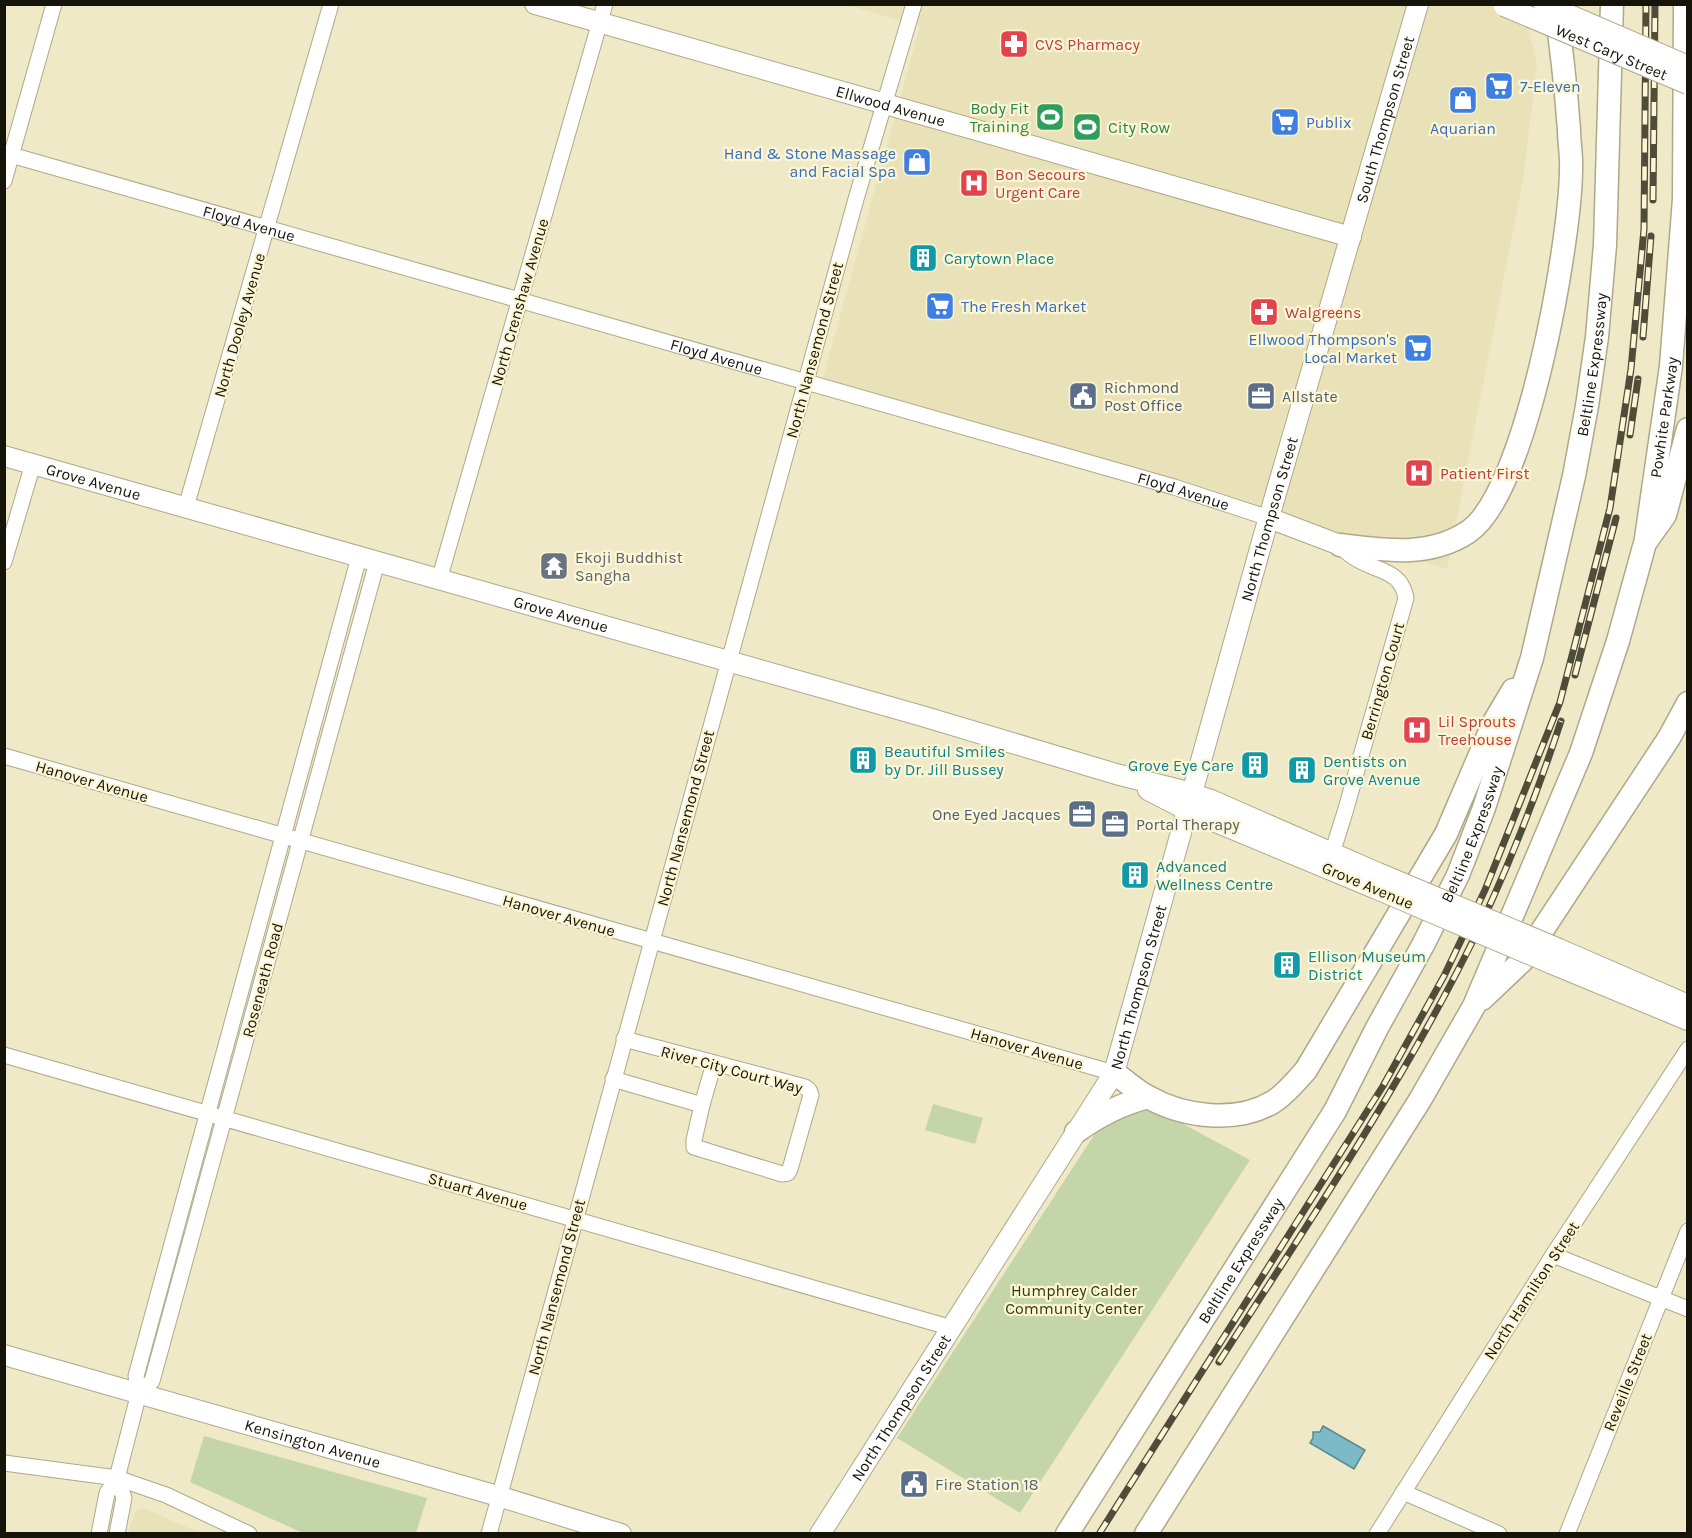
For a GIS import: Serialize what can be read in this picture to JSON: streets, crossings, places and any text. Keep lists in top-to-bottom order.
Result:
{
  "streets": {
    "highway": ["Beltline Expressway", "Powhite Parkway"],
    "main road": [
      "West Cary Street",
      "Ellwood Avenue",
      "South Thompson Street",
      "Floyd Avenue",
      "Grove Avenue",
      "North Thompson Street",
      "Kensington Avenue"
    ],
    "street": [
      "North Crenshaw Avenue",
      "North Dooley Avenue",
      "North Nansemond Street",
      "Berrington Court",
      "Hanover Avenue",
      "Roseneath Road",
      "River City Court Way",
      "Stuart Avenue",
      "North Hamilton Street",
      "Reveille Street"
    ]
  },
  "crossings": [
    ["Ellwood Avenue", "South Thompson Street"],
    ["Ellwood Avenue", "North Crenshaw Avenue"],
    ["Ellwood Avenue", "North Nansemond Street"],
    ["Ellwood Avenue", "North Thompson Street"],
    ["South Thompson Street", "North Thompson Street"],
    ["Floyd Avenue", "North Crenshaw Avenue"],
    ["Floyd Avenue", "North Dooley Avenue"],
    ["Floyd Avenue", "North Nansemond Street"],
    ["Floyd Avenue", "North Thompson Street"],
    ["Floyd Avenue", "Berrington Court"],
    ["North Crenshaw Avenue", "Grove Avenue"],
    ["North Dooley Avenue", "Grove Avenue"],
    ["North Nansemond Street", "Grove Avenue"],
    ["North Nansemond Street", "Hanover Avenue"],
    ["North Nansemond Street", "River City Court Way"],
    ["North Nansemond Street", "Stuart Avenue"],
    ["North Nansemond Street", "Kensington Avenue"],
    ["Grove Avenue", "North Thompson Street"],
    ["Grove Avenue", "Berrington Court"],
    ["Grove Avenue", "Roseneath Road"],
    ["North Thompson Street", "Hanover Avenue"],
    ["North Thompson Street", "Stuart Avenue"],
    ["Hanover Avenue", "Roseneath Road"],
    ["Roseneath Road", "Stuart Avenue"],
    ["Roseneath Road", "Kensington Avenue"]
  ],
  "parks": ["Humphrey Calder Community Center"],
  "places": {
    "pharmacy": ["CVS Pharmacy", "Walgreens"],
    "supermarket": [
      "7-Eleven",
      "Publix",
      "The Fresh Market",
      "Ellwood Thompson's Local Market"
    ],
    "shop": ["Aquarian", "Hand & Stone Massage and Facial Spa"],
    "sports": ["Body Fit Training", "City Row"],
    "hospital": ["Bon Secours Urgent Care", "Patient First", "Lil Sprouts Treehouse"],
    "building": [
      "Carytown Place",
      "Beautiful Smiles by Dr. Jill Bussey",
      "Grove Eye Care",
      "Dentists on Grove Avenue",
      "Advanced Wellness Centre",
      "Ellison Museum District"
    ],
    "public building": ["Richmond Post Office", "Fire Station 18"],
    "office": ["Allstate", "One Eyed Jacques", "Portal Therapy"],
    "temple": ["Ekoji Buddhist Sangha"]
  }
}
